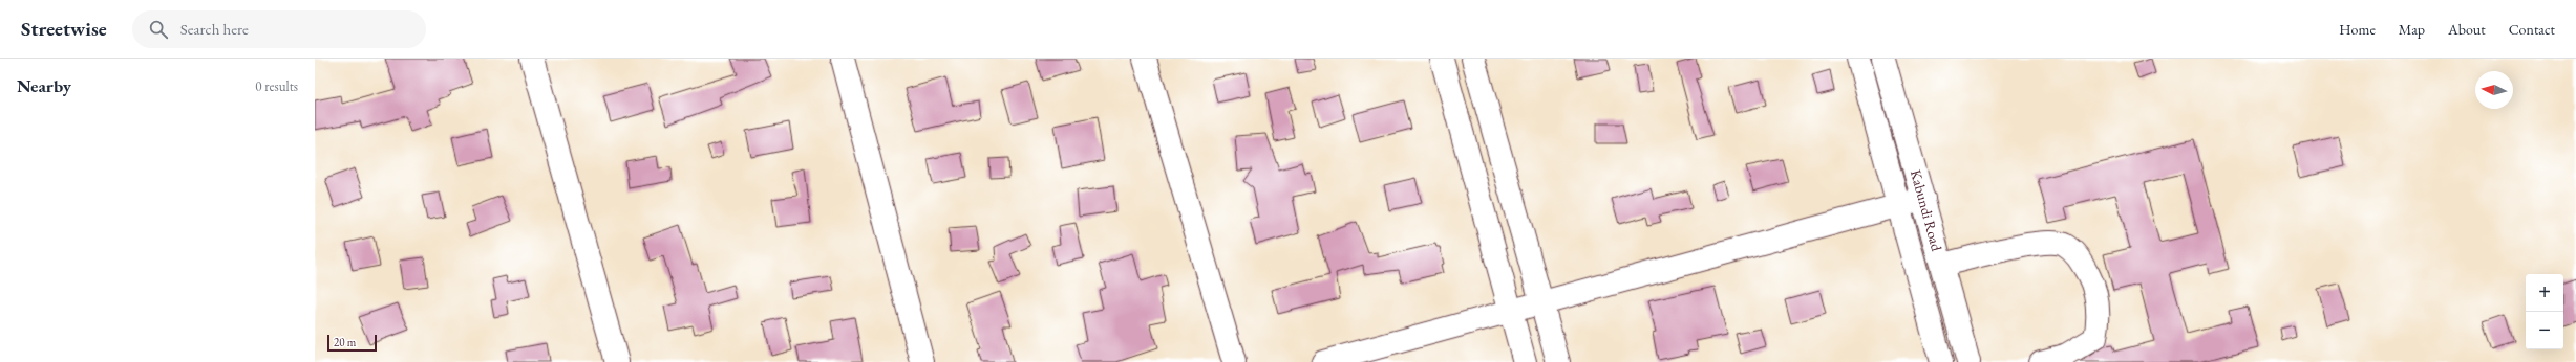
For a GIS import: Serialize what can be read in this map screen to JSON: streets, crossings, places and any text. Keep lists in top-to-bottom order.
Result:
{
  "streets": {
    "street": ["Kabundi Road"]
  },
  "scale_bar": "20 m",
  "north": "left",
  "page": {
    "header": "Streetwise",
    "search": "Search here",
    "nav": [
      "Home",
      "Map",
      "About",
      "Contact"
    ],
    "heading": ["Nearby", "0 results"],
    "map_buttons": ["+", "−"],
    "scale": "20 m"
  }
}
